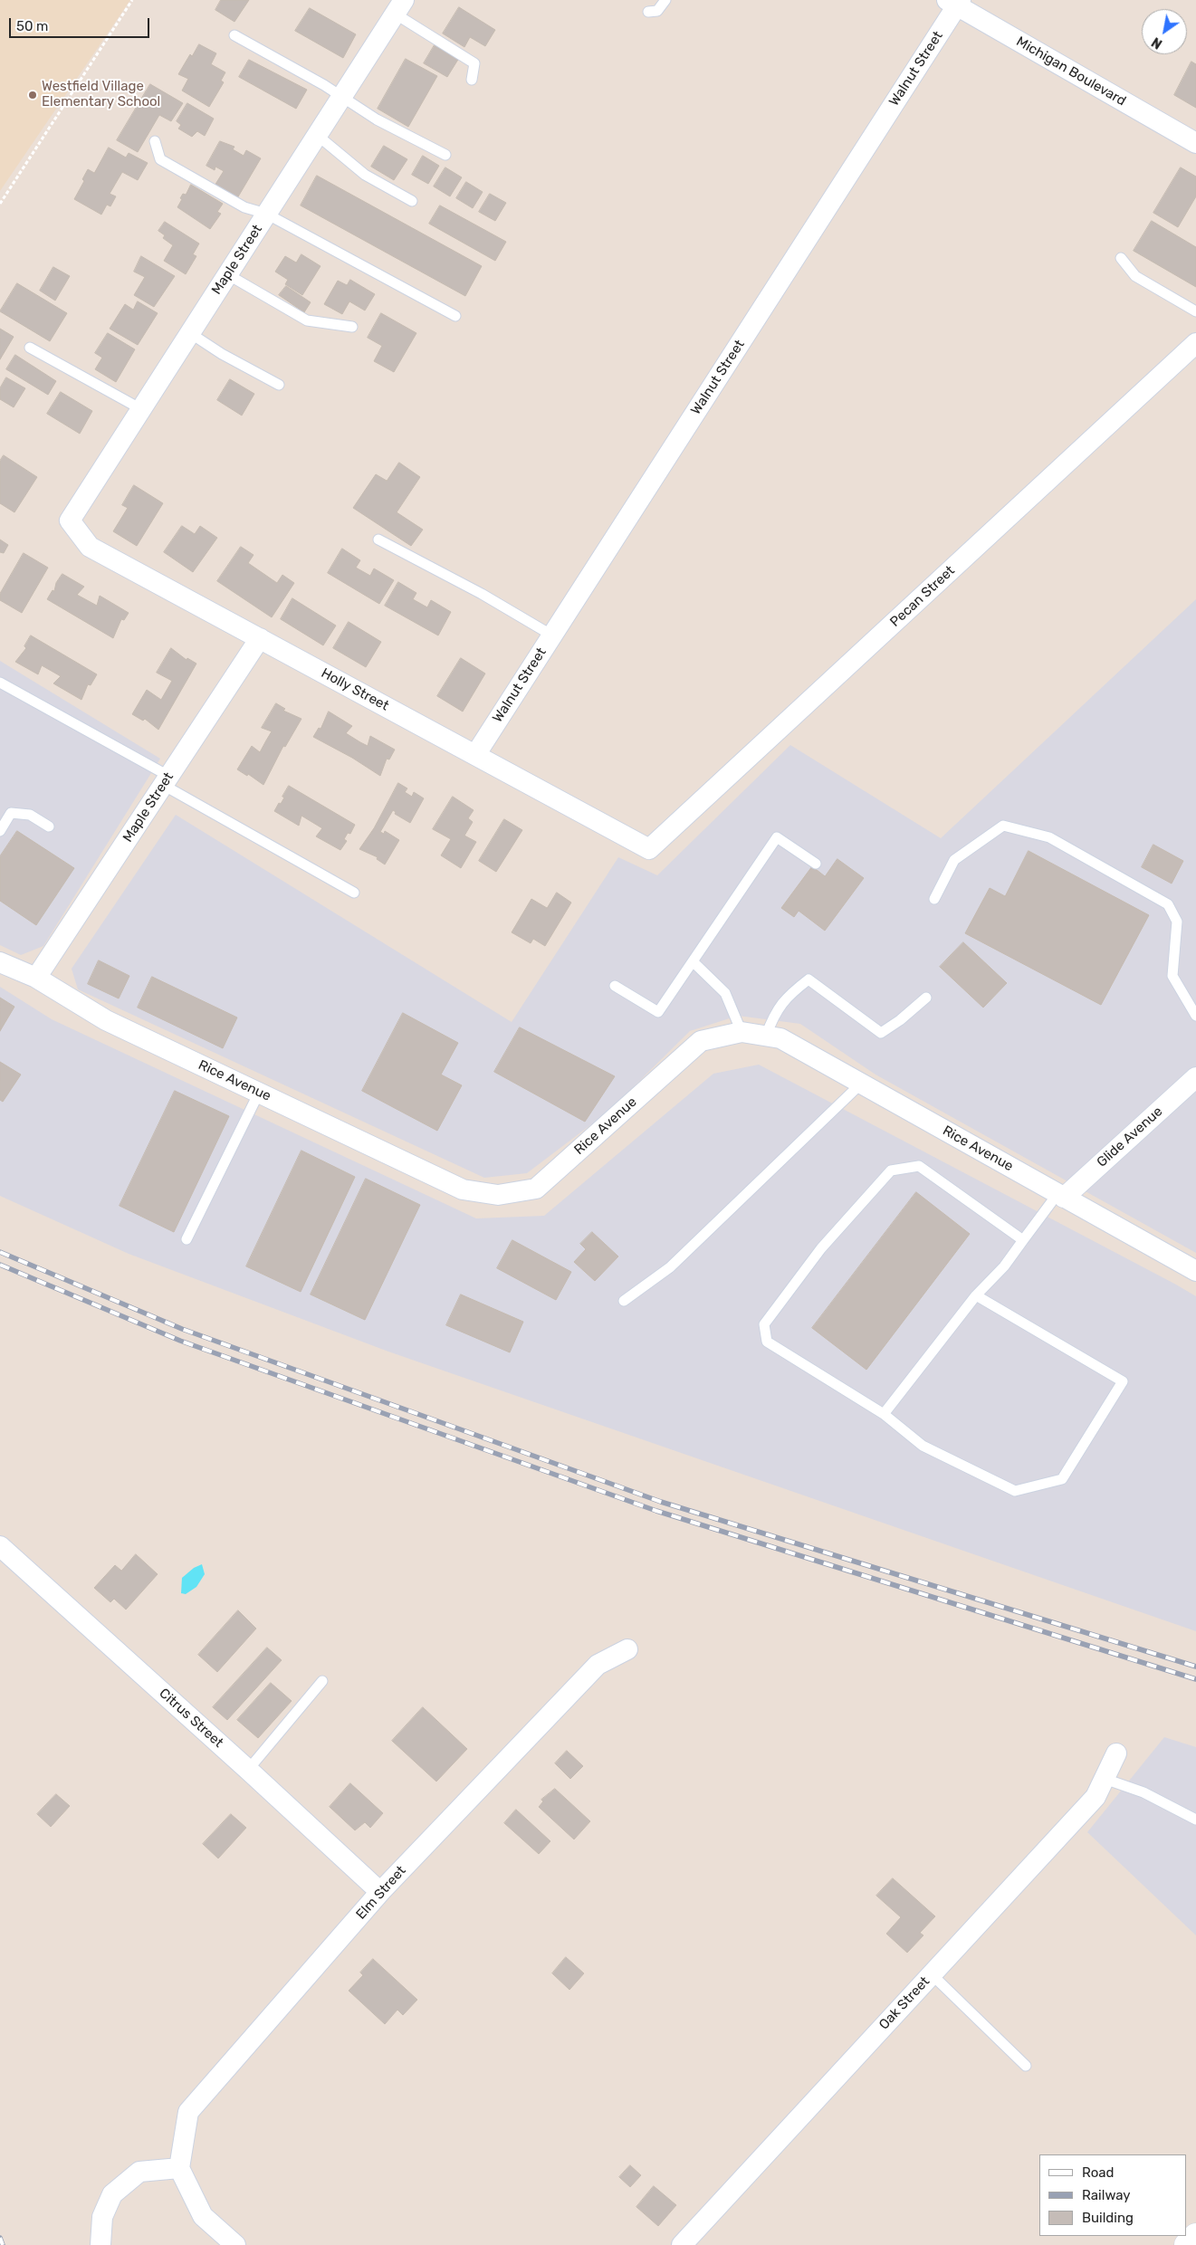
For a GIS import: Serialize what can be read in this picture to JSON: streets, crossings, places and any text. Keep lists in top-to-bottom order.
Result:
{
  "streets": {
    "street": [
      "Walnut Street",
      "Michigan Boulevard",
      "Maple Street",
      "Pecan Street",
      "Holly Street",
      "Rice Avenue",
      "Glide Avenue",
      "Citrus Street",
      "Elm Street",
      "Oak Street"
    ]
  },
  "crossings": [
    ["Walnut Street", "Michigan Boulevard"],
    ["Walnut Street", "Holly Street"],
    ["Maple Street", "Holly Street"],
    ["Maple Street", "Rice Avenue"],
    ["Pecan Street", "Holly Street"],
    ["Rice Avenue", "Glide Avenue"],
    ["Citrus Street", "Elm Street"]
  ],
  "places": ["Westfield Village Elementary School"],
  "legend": ["Road", "Railway", "Building"],
  "scale_bar": "50 m",
  "north": "bottom left"
}
